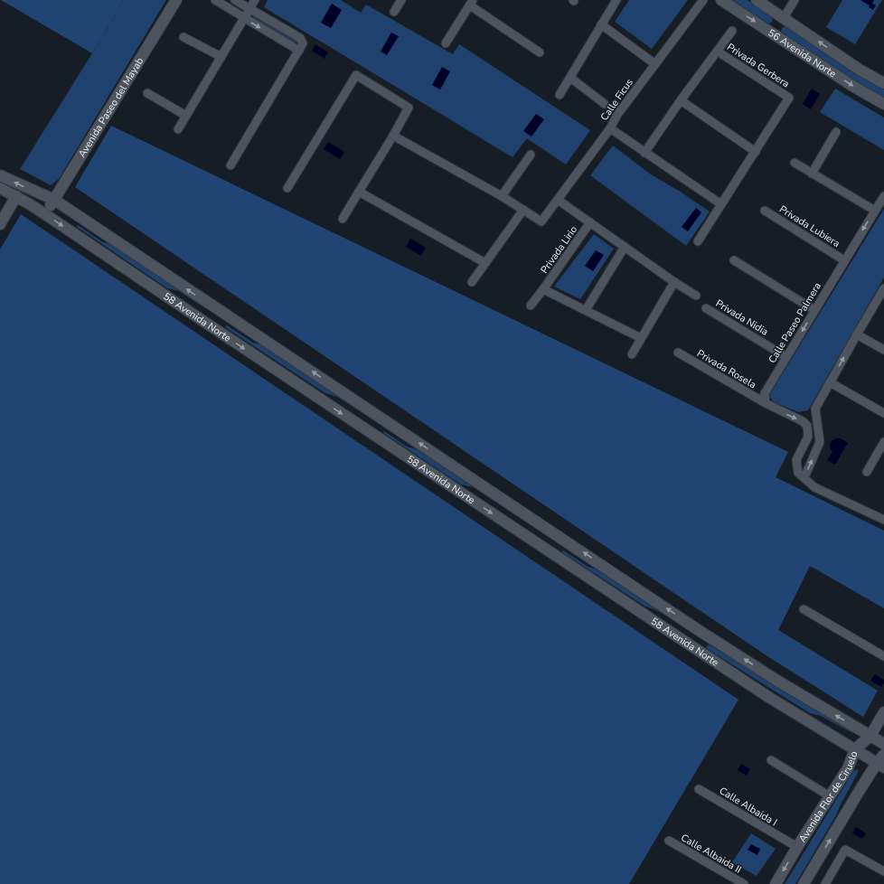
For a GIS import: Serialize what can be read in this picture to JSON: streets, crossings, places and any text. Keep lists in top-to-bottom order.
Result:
{
  "streets": {
    "main road": [
      "56 Avenida Norte",
      "Avenida Paseo del Mayab",
      "58 Avenida Norte",
      "Avenida Flor de Ciruelo"
    ],
    "street": [
      "Privada Gerbera",
      "Calle Ficus",
      "Privada Lubiera",
      "Privada Lirio",
      "Privada Nidia",
      "Calle Paseo Palmera",
      "Privada Rosela",
      "Calle Albaida I",
      "Calle Albaida II"
    ]
  },
  "crossings": [
    ["Calle Ficus", "Privada Lirio"],
    ["Avenida Paseo del Mayab", "58 Avenida Norte"],
    ["Privada Lubiera", "Calle Paseo Palmera"],
    ["58 Avenida Norte", "Avenida Flor de Ciruelo"],
    ["Privada Nidia", "Calle Paseo Palmera"],
    ["Calle Paseo Palmera", "Privada Rosela"],
    ["Avenida Flor de Ciruelo", "Calle Albaida I"]
  ]
}
